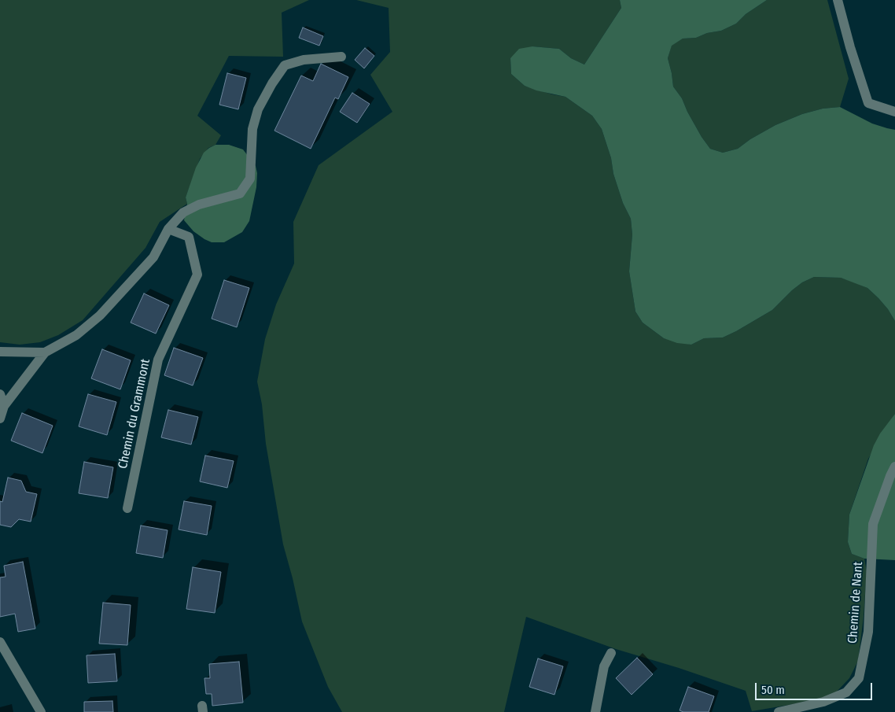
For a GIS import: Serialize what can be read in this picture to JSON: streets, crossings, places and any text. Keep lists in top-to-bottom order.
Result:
{
  "streets": {
    "street": ["Chemin du Grammont", "Chemin de Nant"]
  },
  "scale_bar": "50 m"
}
